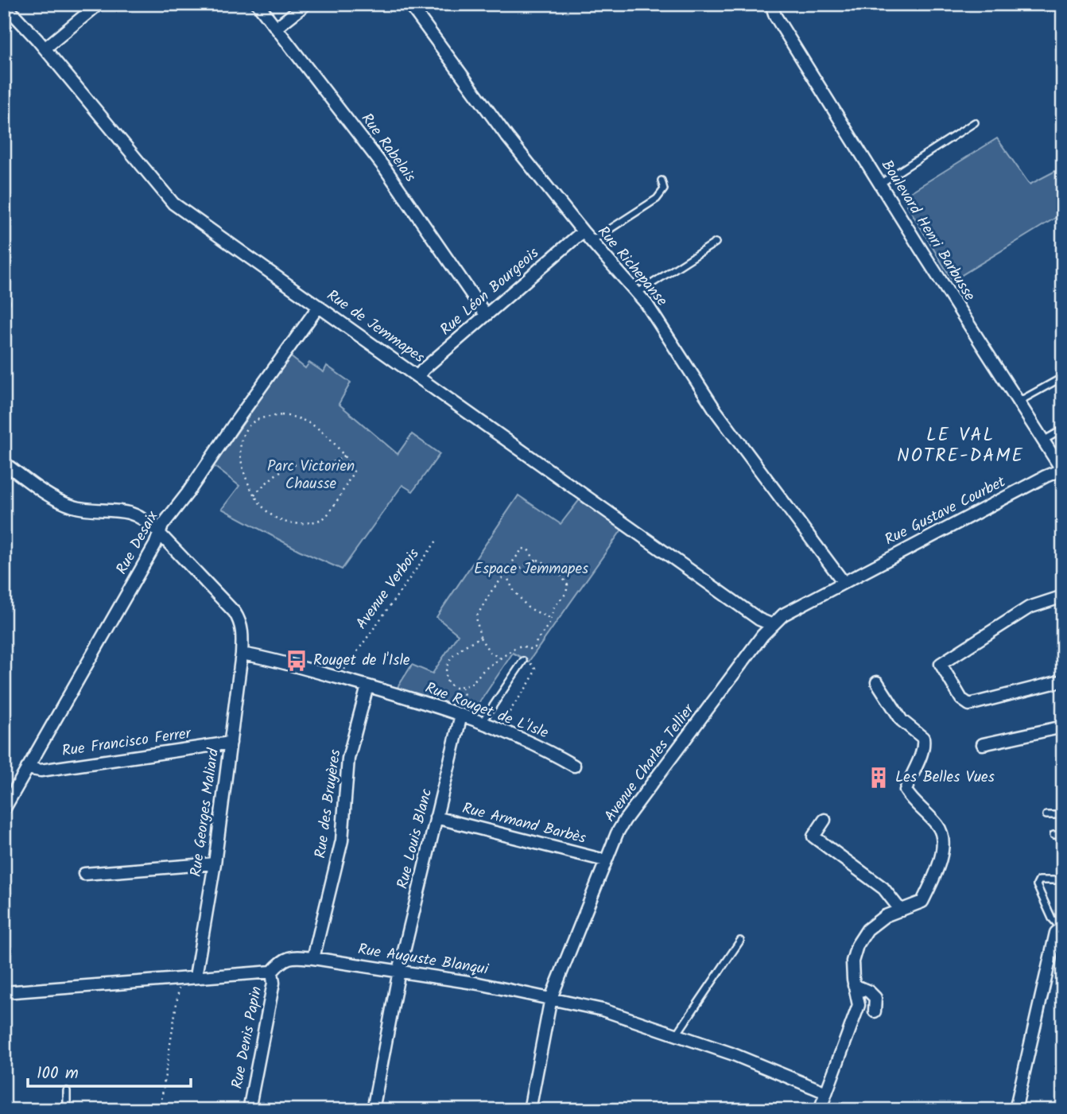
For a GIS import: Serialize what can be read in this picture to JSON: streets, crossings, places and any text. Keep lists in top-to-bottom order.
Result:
{
  "streets": {
    "street": [
      "Rue Rabelais",
      "Boulevard Henri Barbusse",
      "Rue Richepanse",
      "Rue Léon Bourgeois",
      "Rue de Jemmapes",
      "Rue Gustave Courbet",
      "Rue Desaix",
      "Rue Rouget de L'Isle",
      "Rue Francisco Ferrer",
      "Avenue Charles Tellier",
      "Rue des Bruyères",
      "Rue Georges Maliard",
      "Rue Armand Barbès",
      "Rue Louis Blanc",
      "Rue Auguste Blanqui",
      "Rue Denis Papin"
    ],
    "path": ["Avenue Verbois"]
  },
  "crossings": [
    ["Rue Rabelais", "Rue Léon Bourgeois"],
    ["Boulevard Henri Barbusse", "Rue Gustave Courbet"],
    ["Rue Richepanse", "Rue Léon Bourgeois"],
    ["Rue Richepanse", "Rue Gustave Courbet"],
    ["Rue Richepanse", "Avenue Charles Tellier"],
    ["Rue Léon Bourgeois", "Rue de Jemmapes"],
    ["Rue de Jemmapes", "Rue Desaix"],
    ["Rue de Jemmapes", "Avenue Charles Tellier"],
    ["Rue Gustave Courbet", "Avenue Charles Tellier"],
    ["Rue Desaix", "Rue Francisco Ferrer"],
    ["Avenue Verbois", "Rue Rouget de L'Isle"],
    ["Rue Rouget de L'Isle", "Rue des Bruyères"],
    ["Rue Rouget de L'Isle", "Rue Georges Maliard"],
    ["Rue Rouget de L'Isle", "Rue Louis Blanc"],
    ["Rue Francisco Ferrer", "Rue Georges Maliard"],
    ["Avenue Charles Tellier", "Rue Armand Barbès"],
    ["Avenue Charles Tellier", "Rue Auguste Blanqui"],
    ["Rue des Bruyères", "Rue Auguste Blanqui"],
    ["Rue Armand Barbès", "Rue Louis Blanc"],
    ["Rue Louis Blanc", "Rue Auguste Blanqui"],
    ["Rue Auguste Blanqui", "Rue Denis Papin"]
  ],
  "districts": ["LE VAL NOTRE-DAME"],
  "parks": ["Parc Victorien Chausse", "Espace Jemmapes"],
  "places": {
    "bus stop": ["Rouget de l'Isle"],
    "building": ["Les Belles Vues"]
  },
  "scale_bar": "100 m"
}
